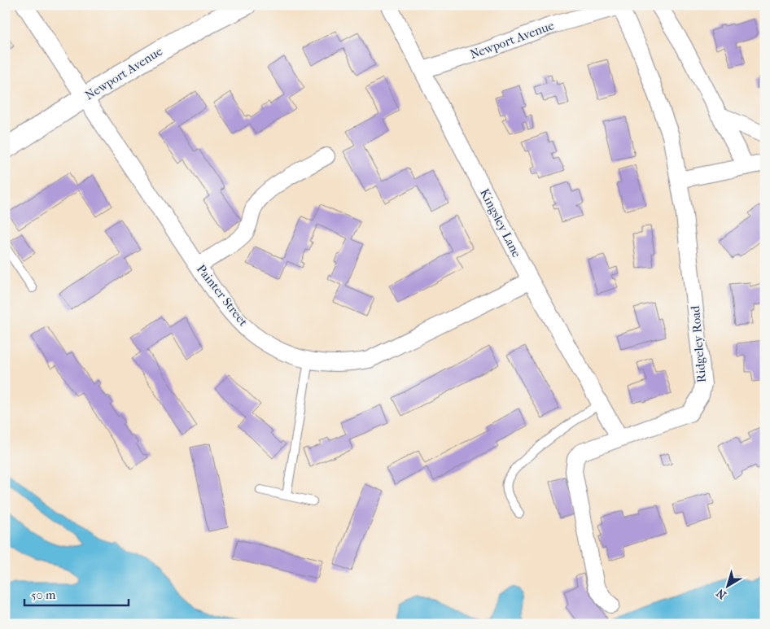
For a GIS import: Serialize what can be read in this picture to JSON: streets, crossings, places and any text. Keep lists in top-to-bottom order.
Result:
{
  "streets": {
    "street": [
      "Newport Avenue",
      "Kingsley Lane",
      "Painter Street",
      "Ridgeley Road"
    ]
  },
  "crossings": [
    ["Newport Avenue", "Kingsley Lane"],
    ["Newport Avenue", "Painter Street"],
    ["Newport Avenue", "Ridgeley Road"],
    ["Kingsley Lane", "Painter Street"],
    ["Kingsley Lane", "Ridgeley Road"]
  ],
  "scale_bar": "50 m",
  "north": "bottom left"
}
